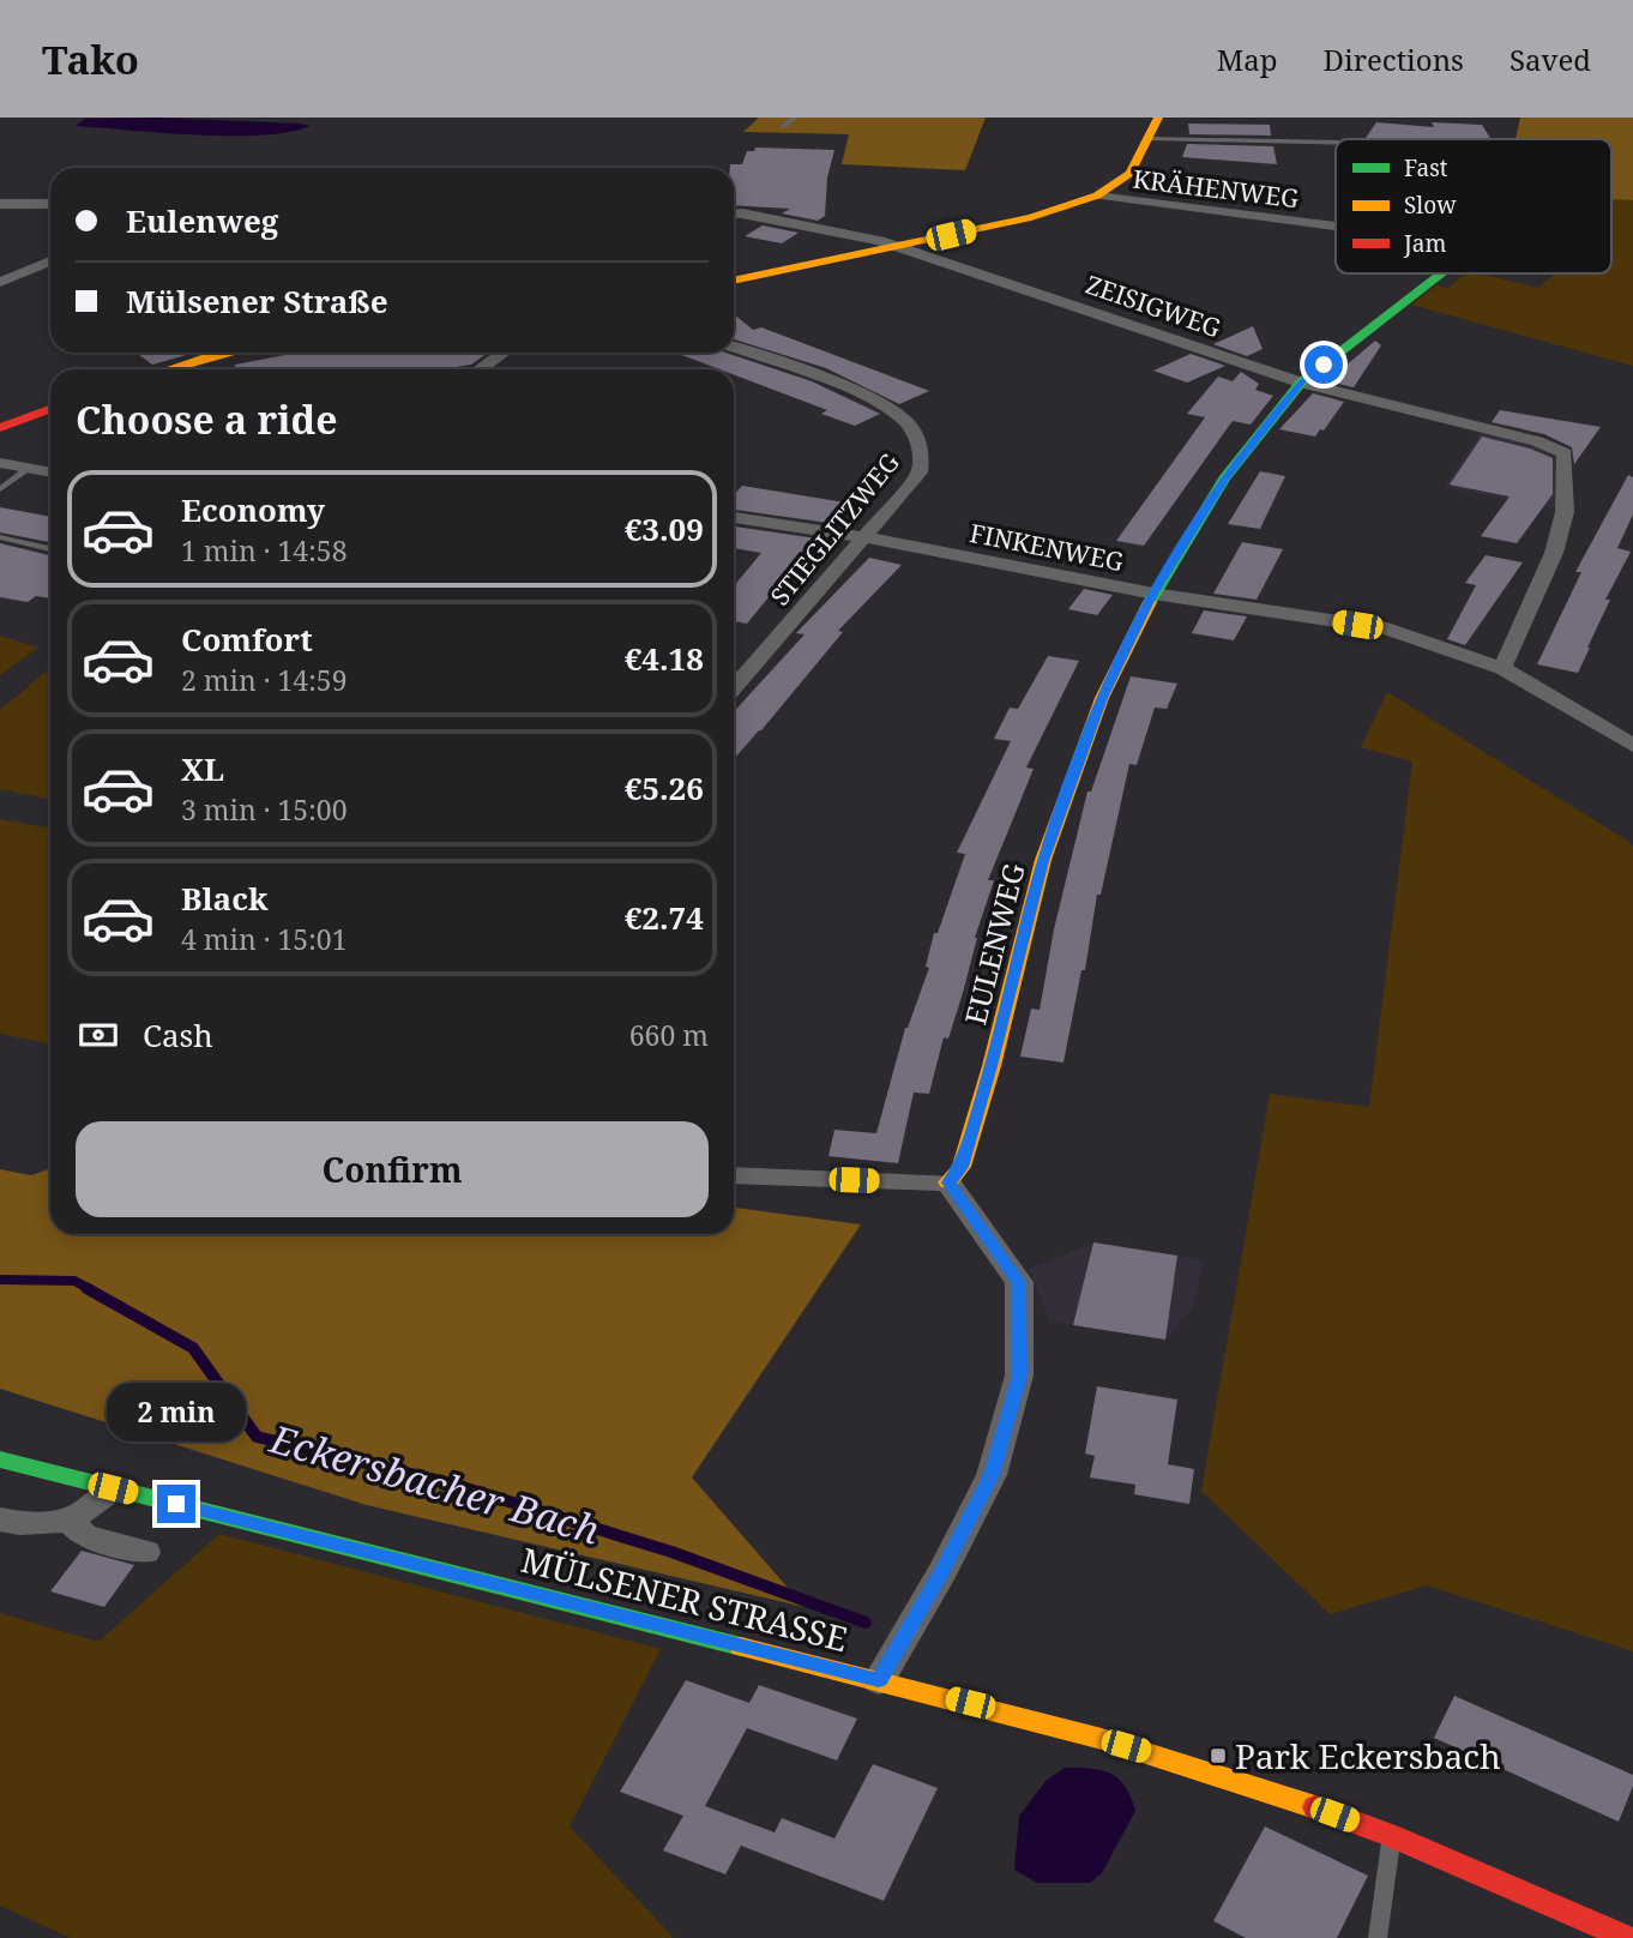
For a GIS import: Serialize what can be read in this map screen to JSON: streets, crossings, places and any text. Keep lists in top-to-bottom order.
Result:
{
  "streets": {
    "street": [
      "KRÄHENWEG",
      "ZEISIGWEG",
      "STIEGLITZWEG",
      "FINKENWEG",
      "EULENWEG",
      "MÜLSENER STRASSE"
    ]
  },
  "crossings": [
    ["ZEISIGWEG", "FINKENWEG"],
    ["ZEISIGWEG", "EULENWEG"],
    ["STIEGLITZWEG", "FINKENWEG"],
    ["FINKENWEG", "EULENWEG"]
  ],
  "water": ["Eckersbacher Bach"],
  "places": {
    "transit": ["Park Eckersbach"]
  },
  "legend": ["Fast", "Slow", "Jam"],
  "page": {
    "header": "Tako",
    "nav": ["Map", "Directions", "Saved"],
    "banner": ["Eulenweg", "Mülsener Straße"],
    "heading": "Choose a ride",
    "list": [
      {
        "name": "Economy",
        "note": "1 min · 14:58",
        "value": "€3.09"
      },
      {
        "name": "Comfort",
        "note": "2 min · 14:59",
        "value": "€4.18"
      },
      {
        "name": "XL",
        "note": "3 min · 15:00",
        "value": "€5.26"
      },
      {
        "name": "Black",
        "note": "4 min · 15:01",
        "value": "€2.74"
      }
    ],
    "pay": ["Cash", "660 m"],
    "buttons": "Confirm",
    "bubble": "2 min"
  }
}
